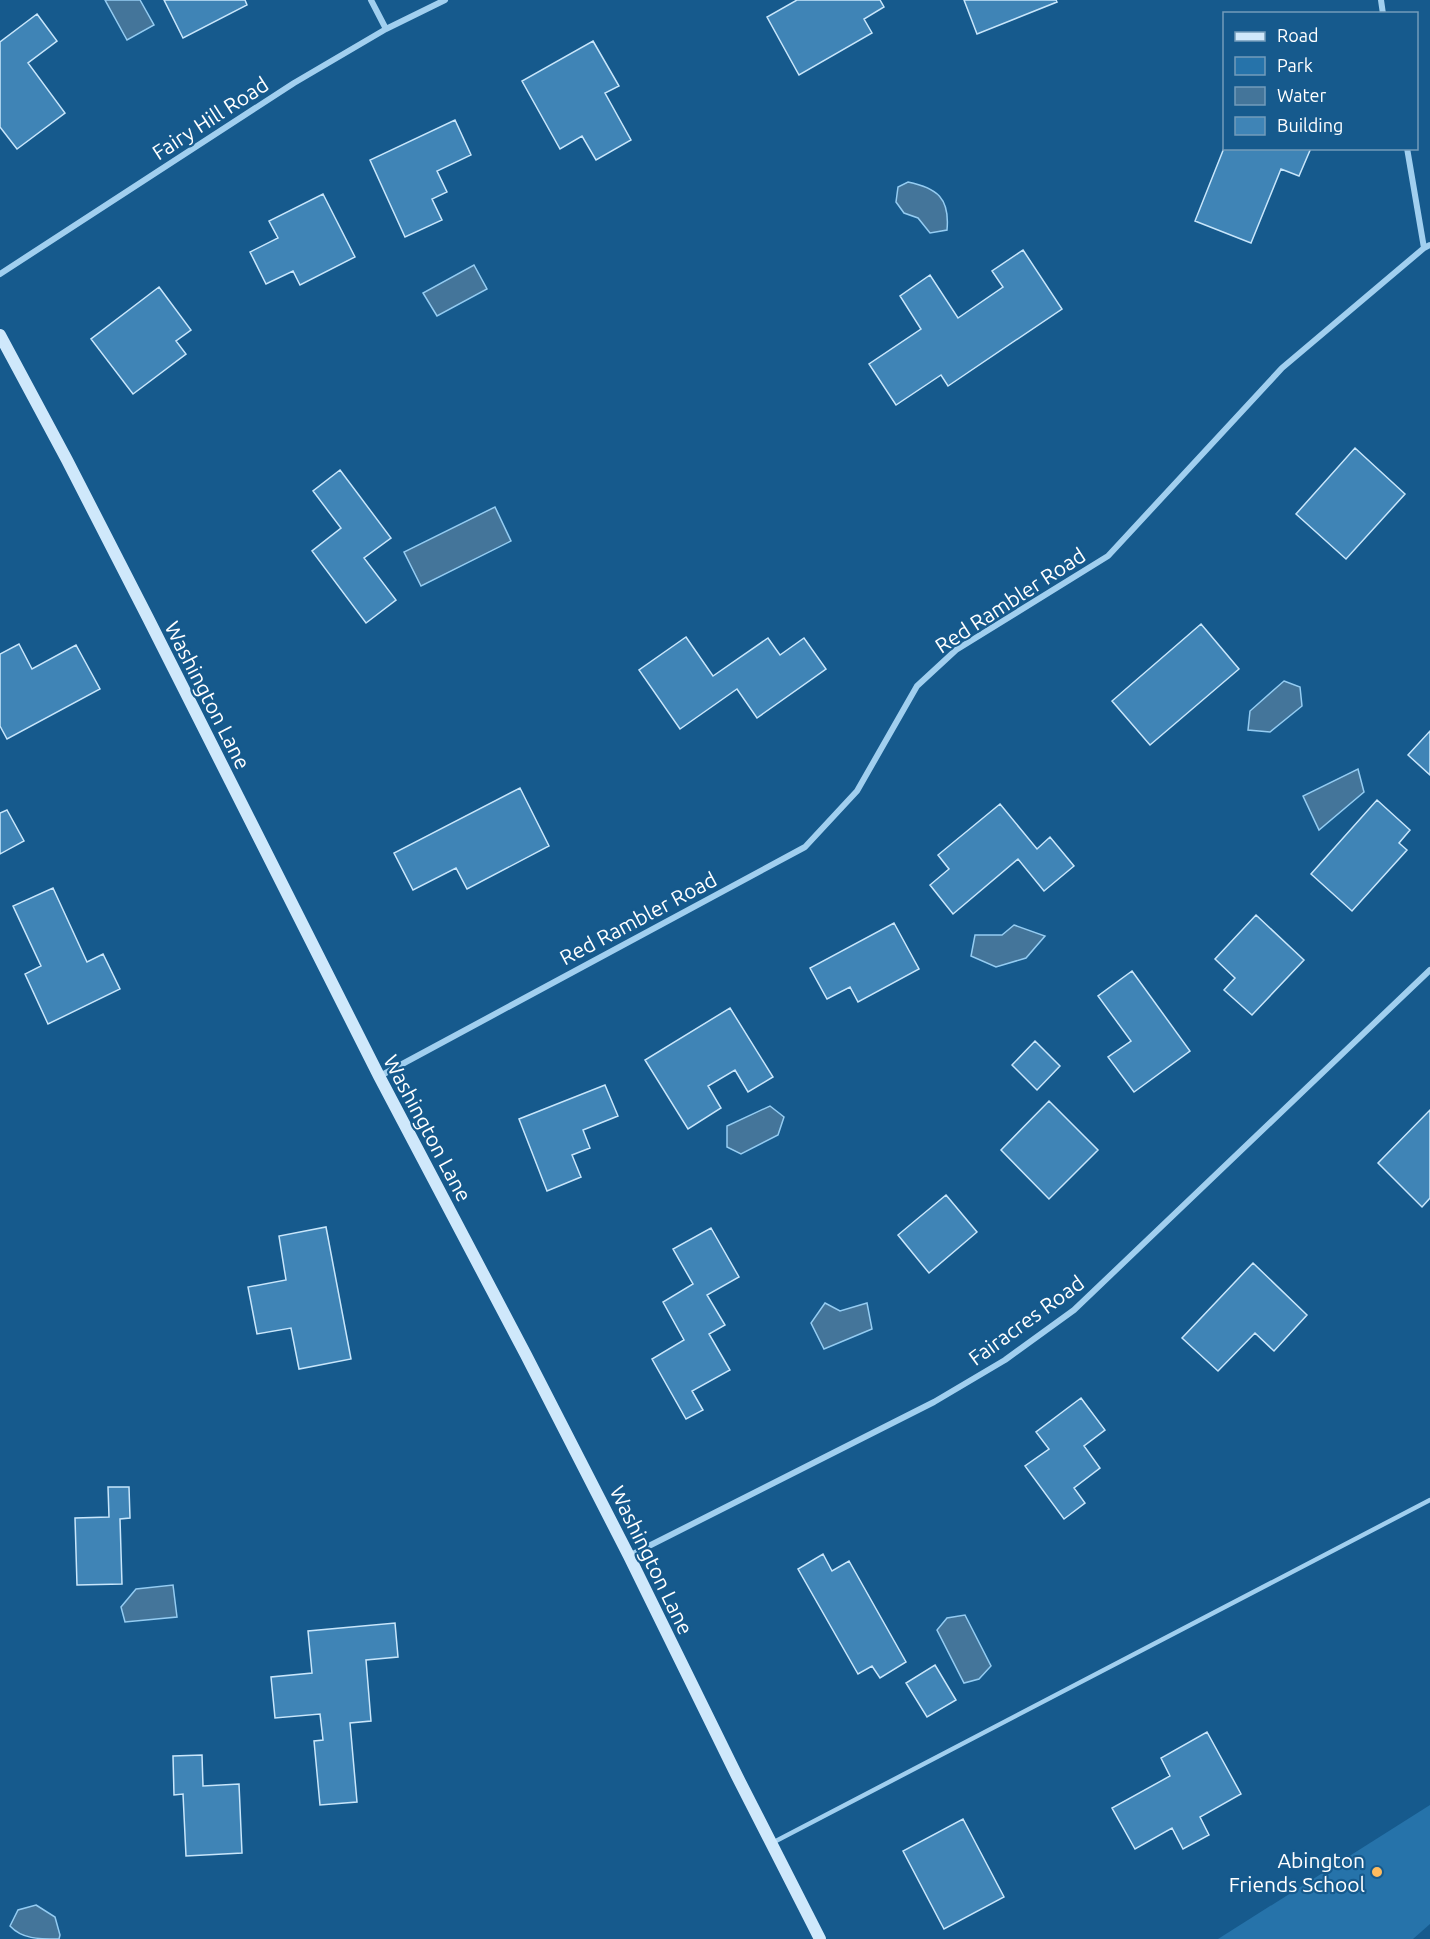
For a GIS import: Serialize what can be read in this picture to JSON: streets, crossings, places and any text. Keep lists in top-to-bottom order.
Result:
{
  "streets": {
    "main road": ["Washington Lane"],
    "street": ["Fairy Hill Road", "Red Rambler Road", "Fairacres Road"]
  },
  "crossings": [
    ["Red Rambler Road", "Washington Lane"],
    ["Washington Lane", "Fairacres Road"]
  ],
  "places": ["Abington Friends School"],
  "legend": [
    "Road",
    "Park",
    "Water",
    "Building"
  ]
}
